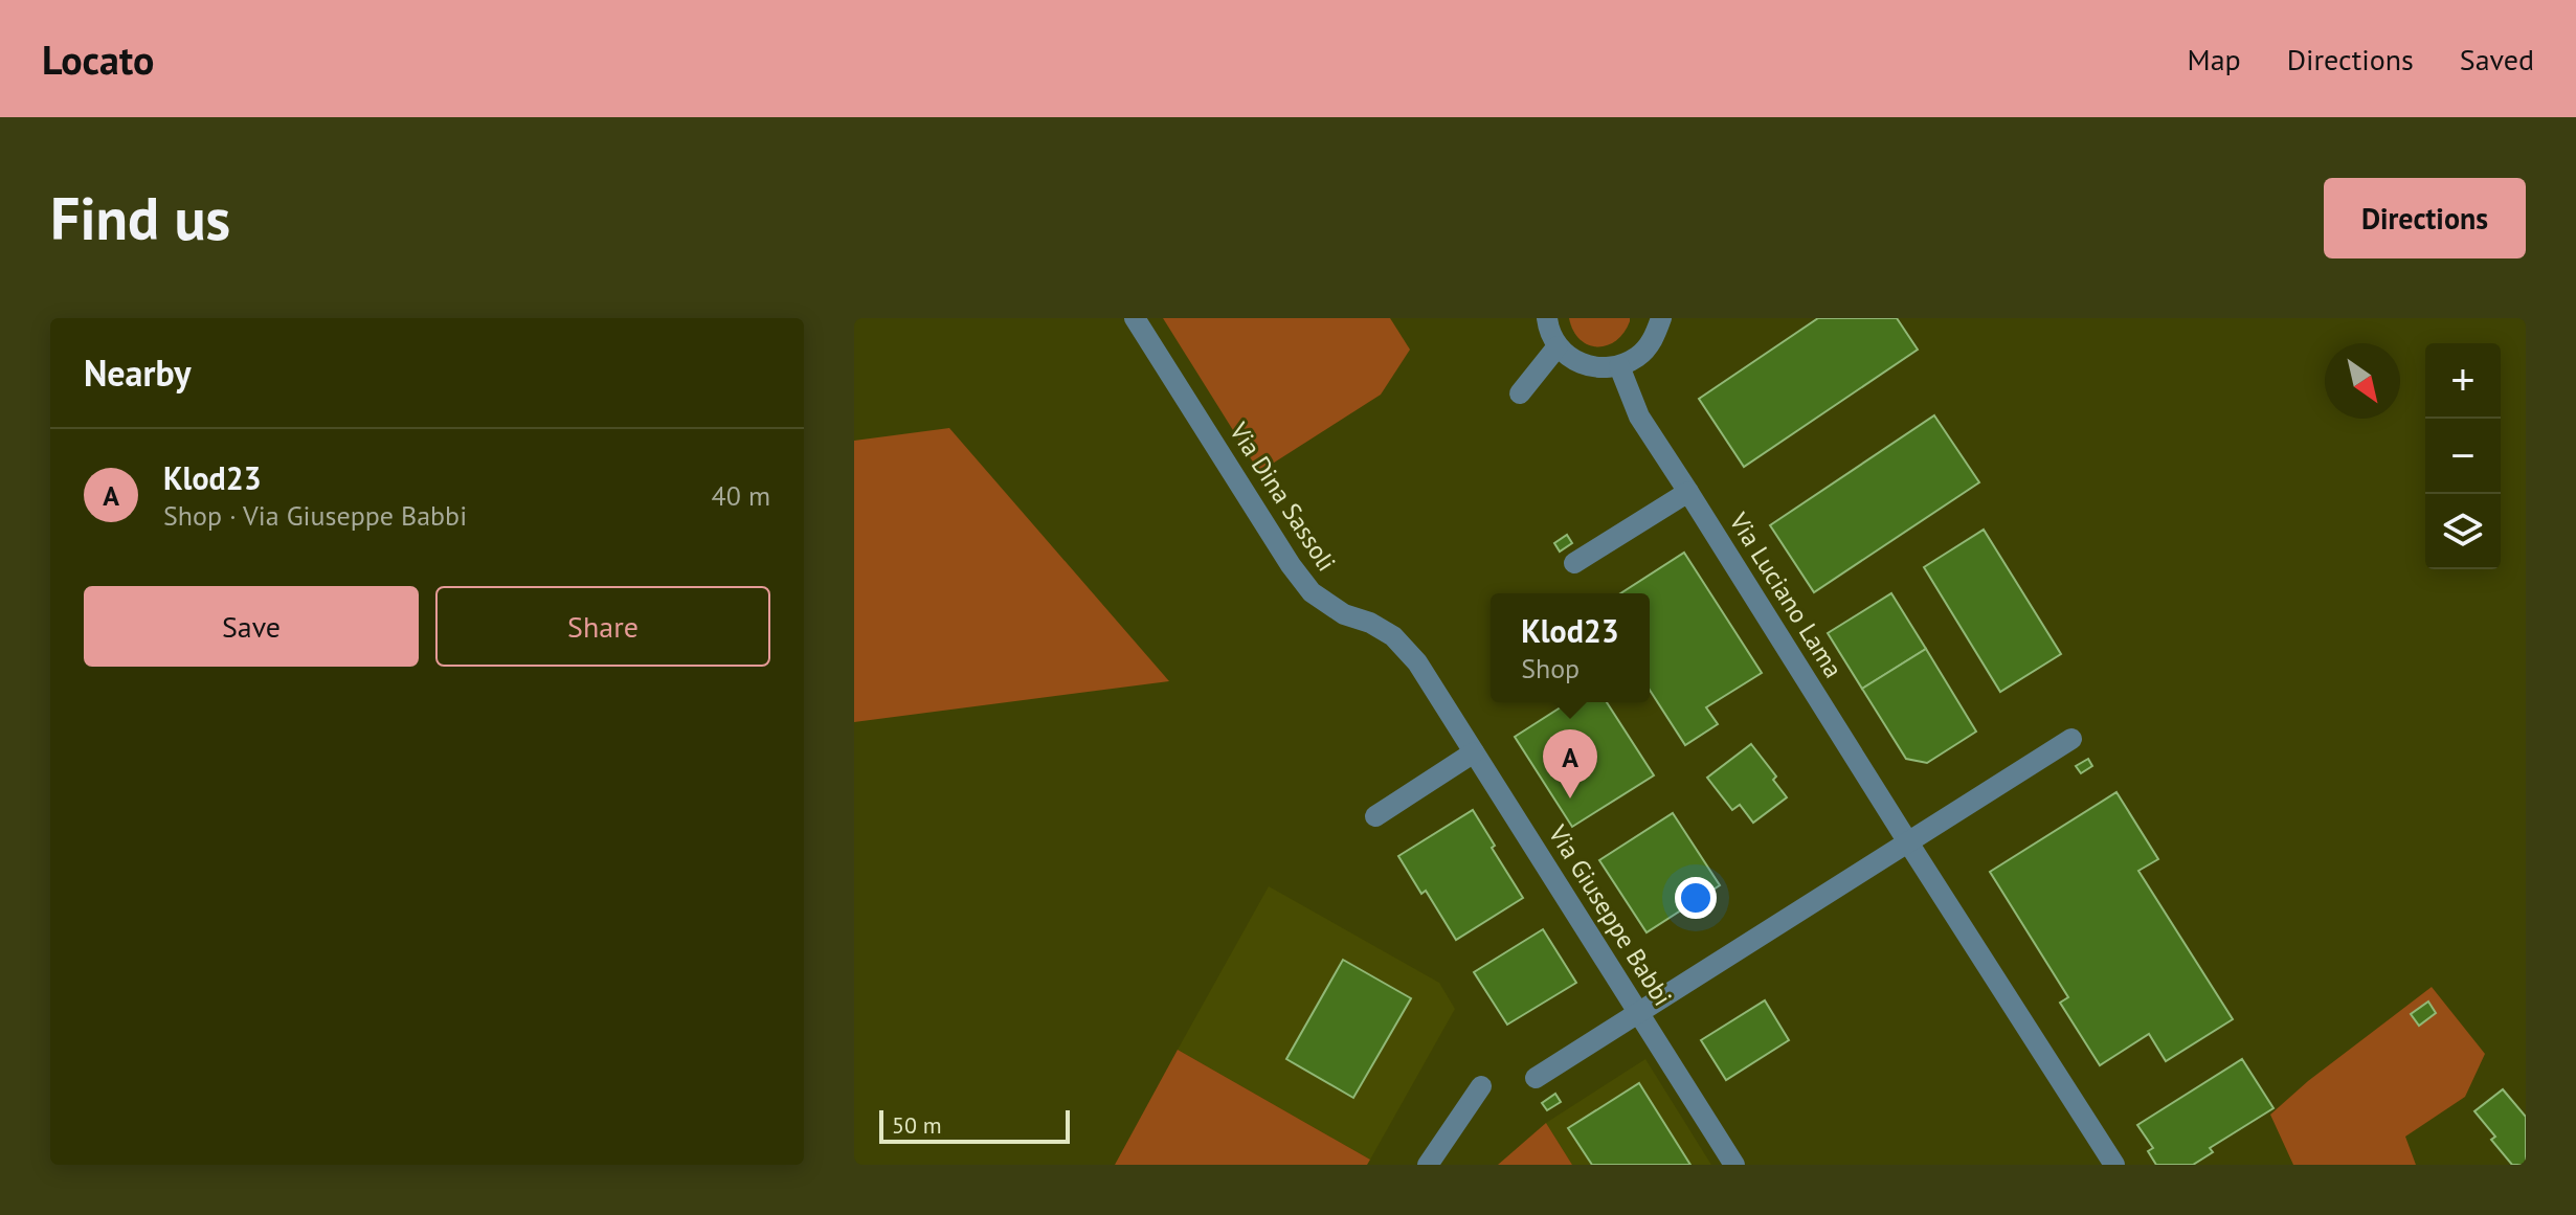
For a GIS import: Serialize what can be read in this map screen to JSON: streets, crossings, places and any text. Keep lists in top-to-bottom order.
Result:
{
  "streets": {
    "street": ["Via Dina Sassoli", "Via Luciano Lama", "Via Giuseppe Babbi"]
  },
  "crossings": [
    ["Via Dina Sassoli", "Via Giuseppe Babbi"]
  ],
  "scale_bar": "50 m",
  "north": "bottom right",
  "page": {
    "header": "Locato",
    "nav": ["Map", "Directions", "Saved"],
    "buttons": [
      "Directions",
      ["Save", "Share"]
    ],
    "title": "Find us",
    "heading": "Nearby",
    "map_buttons": ["+", "−"],
    "list": [
      {
        "mark": "A",
        "name": "Klod23",
        "note": "Shop · Via Giuseppe Babbi",
        "value": "40 m"
      }
    ],
    "popup": ["Klod23", "Shop"],
    "pins": "A",
    "scale": "50 m"
  }
}
